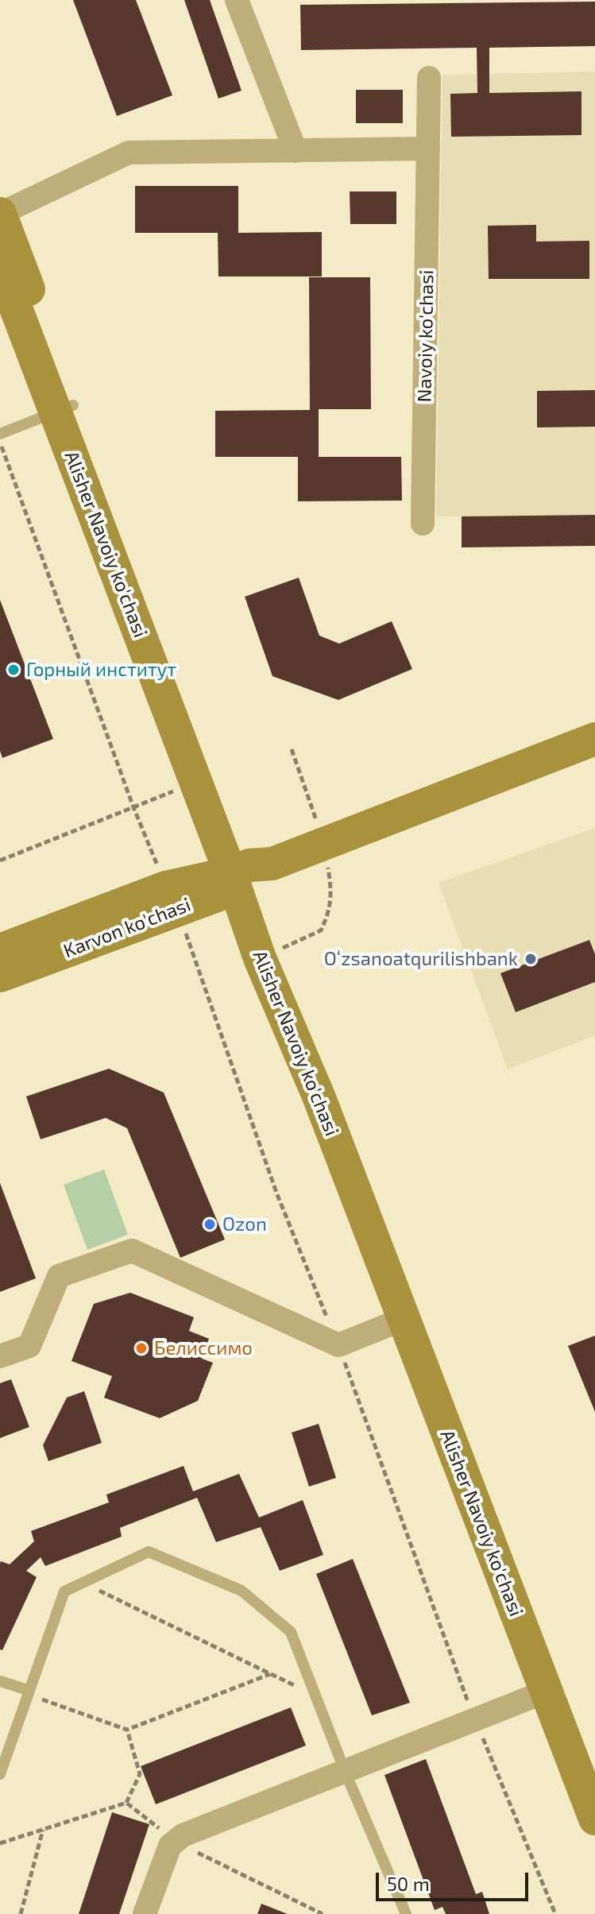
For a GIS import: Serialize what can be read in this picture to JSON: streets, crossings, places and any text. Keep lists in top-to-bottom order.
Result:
{
  "streets": {
    "main road": ["Alisher Navoiy ko'chasi", "Karvon ko'chasi"],
    "street": ["Navoiy ko'chasi"]
  },
  "crossings": [
    ["Alisher Navoiy ko'chasi", "Karvon ko'chasi"]
  ],
  "places": [
    "Горный институт",
    "Oʻzsanoatqurilishbank",
    "Ozon",
    "Белиссимо"
  ],
  "scale_bar": "50 m"
}
